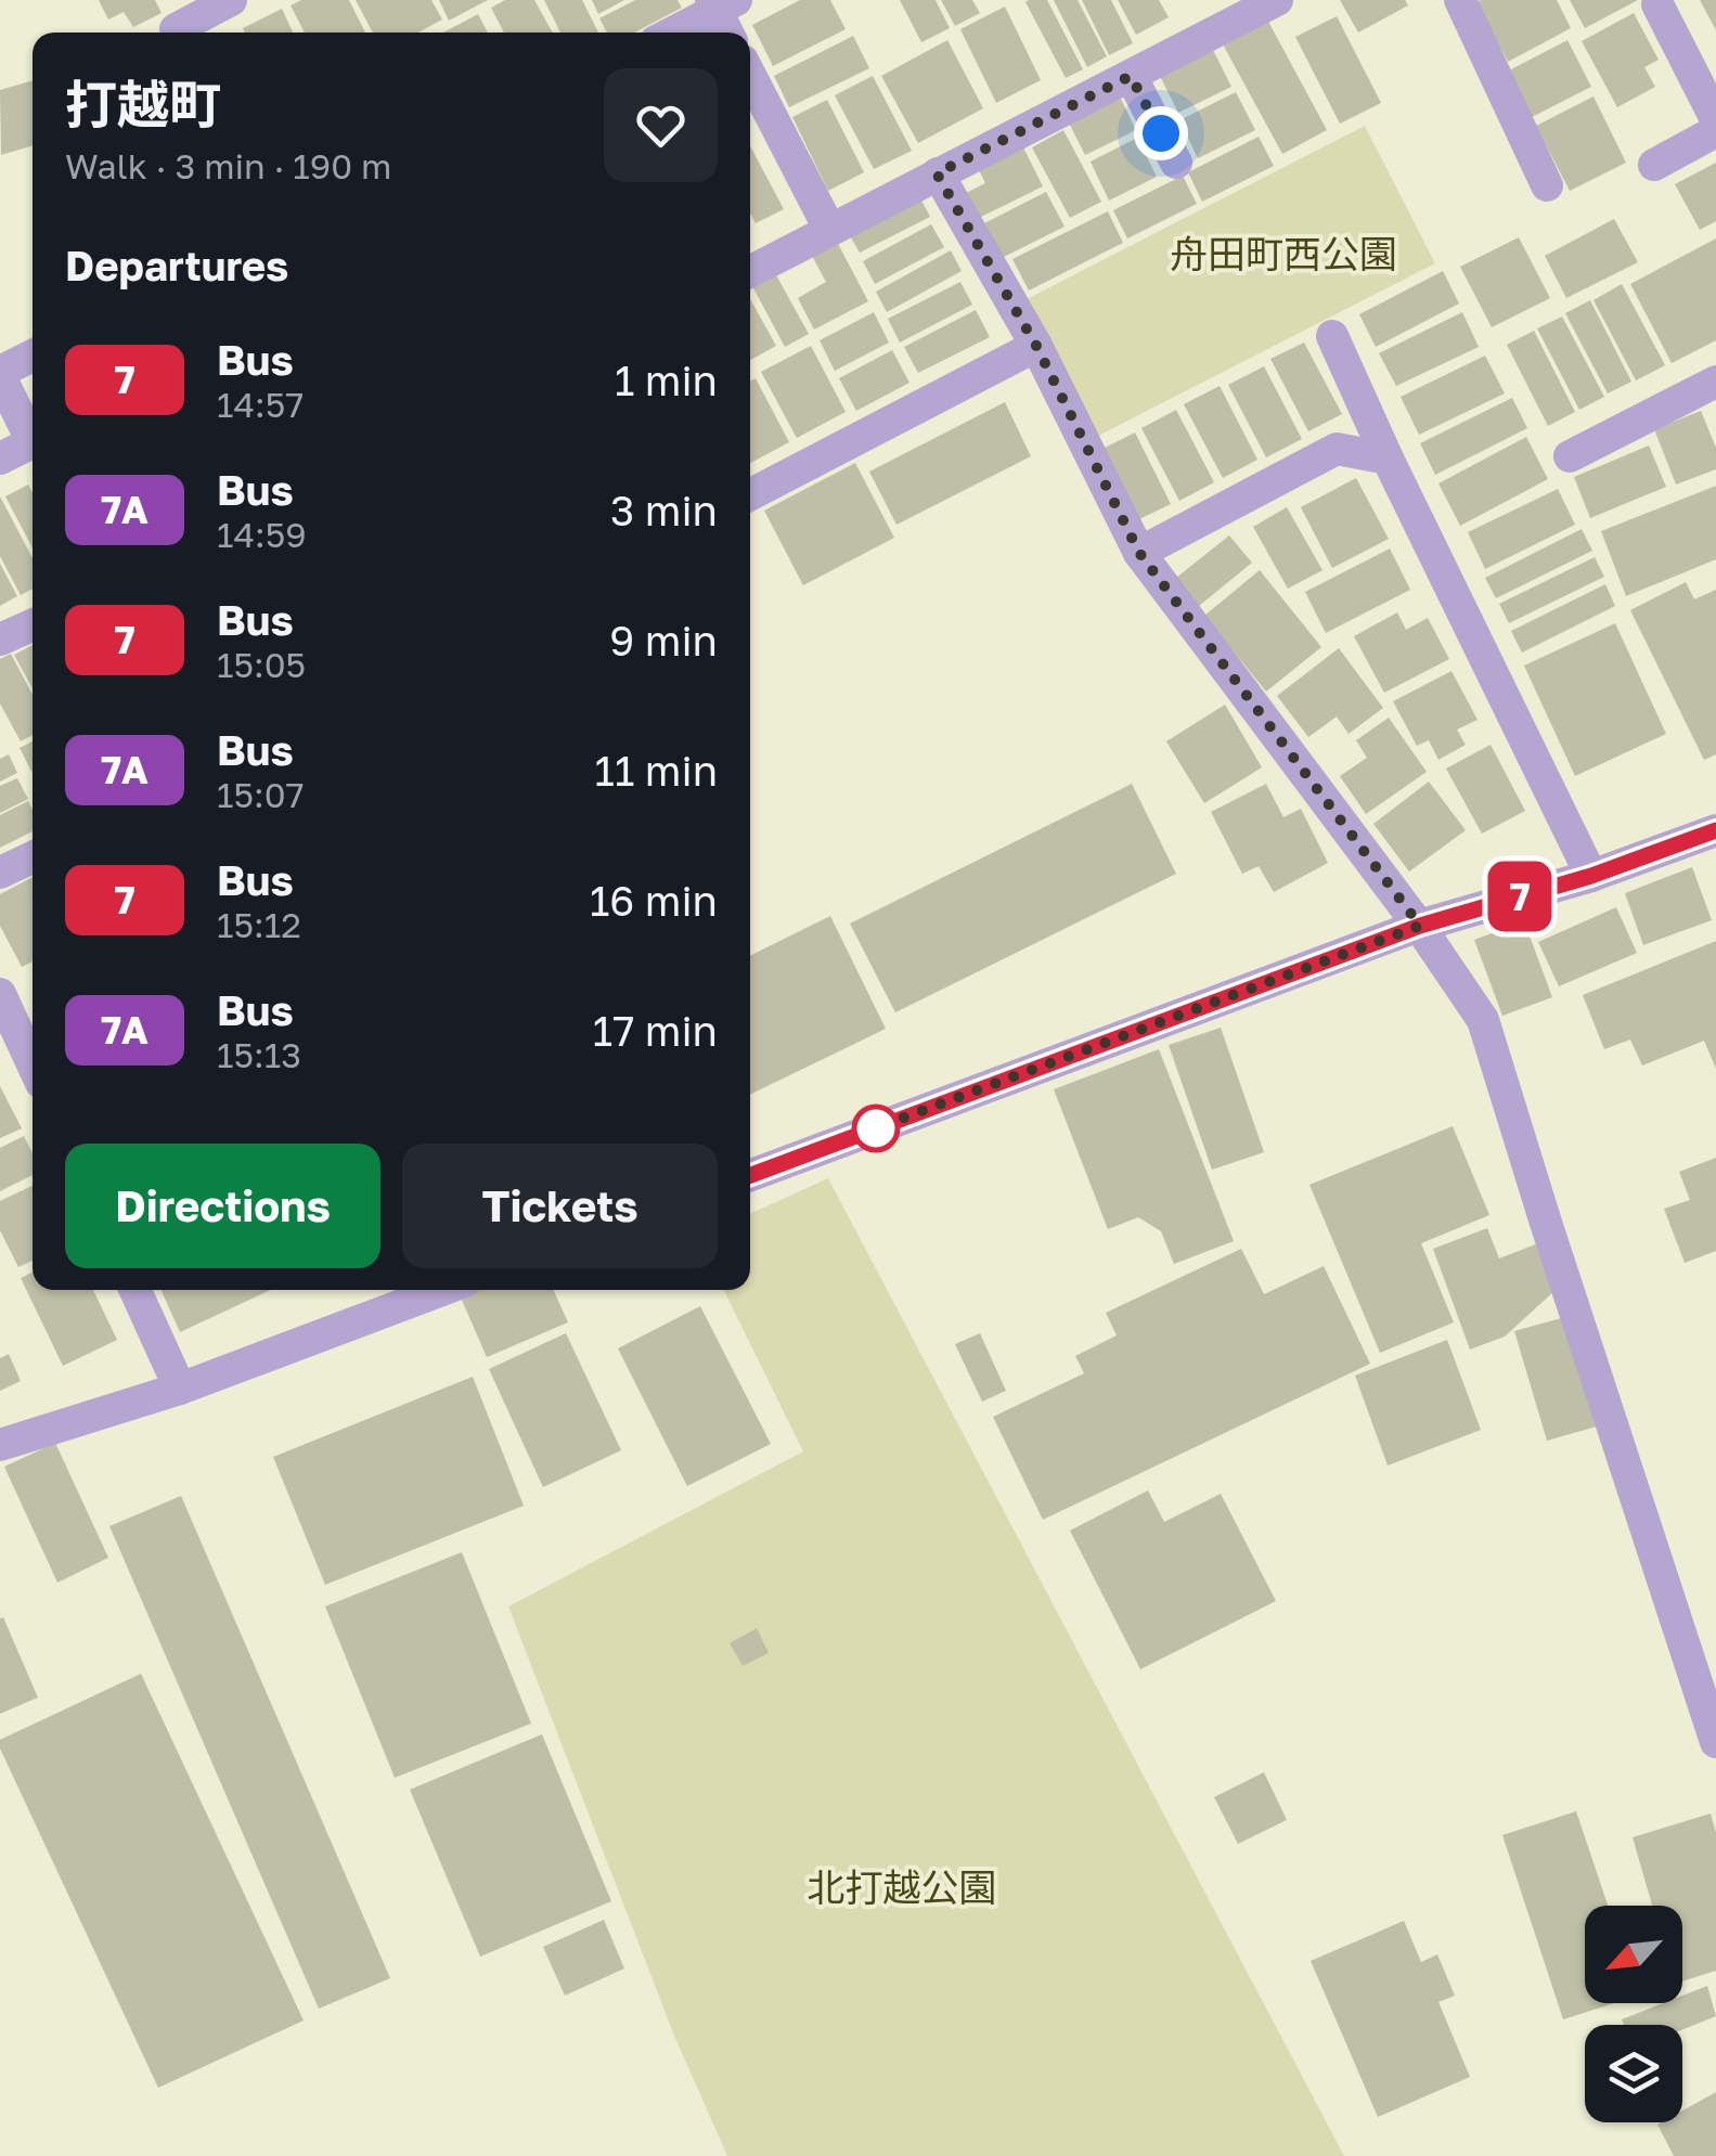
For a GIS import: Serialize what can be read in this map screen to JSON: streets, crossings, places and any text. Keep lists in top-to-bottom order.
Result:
{
  "parks": ["舟田町西公園", "北打越公園"],
  "lines": ["bus line 7"],
  "north": "bottom left",
  "page": {
    "on_map": "7",
    "heading": [
      ["打越町", "Walk · 3 min · 190 m"],
      "Departures"
    ],
    "list": [
      {
        "mark": "7",
        "name": "Bus",
        "note": "14:57",
        "value": "1 min"
      },
      {
        "mark": "7A",
        "name": "Bus",
        "note": "14:59",
        "value": "3 min"
      },
      {
        "mark": "7",
        "name": "Bus",
        "note": "15:05",
        "value": "9 min"
      },
      {
        "mark": "7A",
        "name": "Bus",
        "note": "15:07",
        "value": "11 min"
      },
      {
        "mark": "7",
        "name": "Bus",
        "note": "15:12",
        "value": "16 min"
      },
      {
        "mark": "7A",
        "name": "Bus",
        "note": "15:13",
        "value": "17 min"
      }
    ],
    "buttons": ["Directions", "Tickets"]
  }
}
